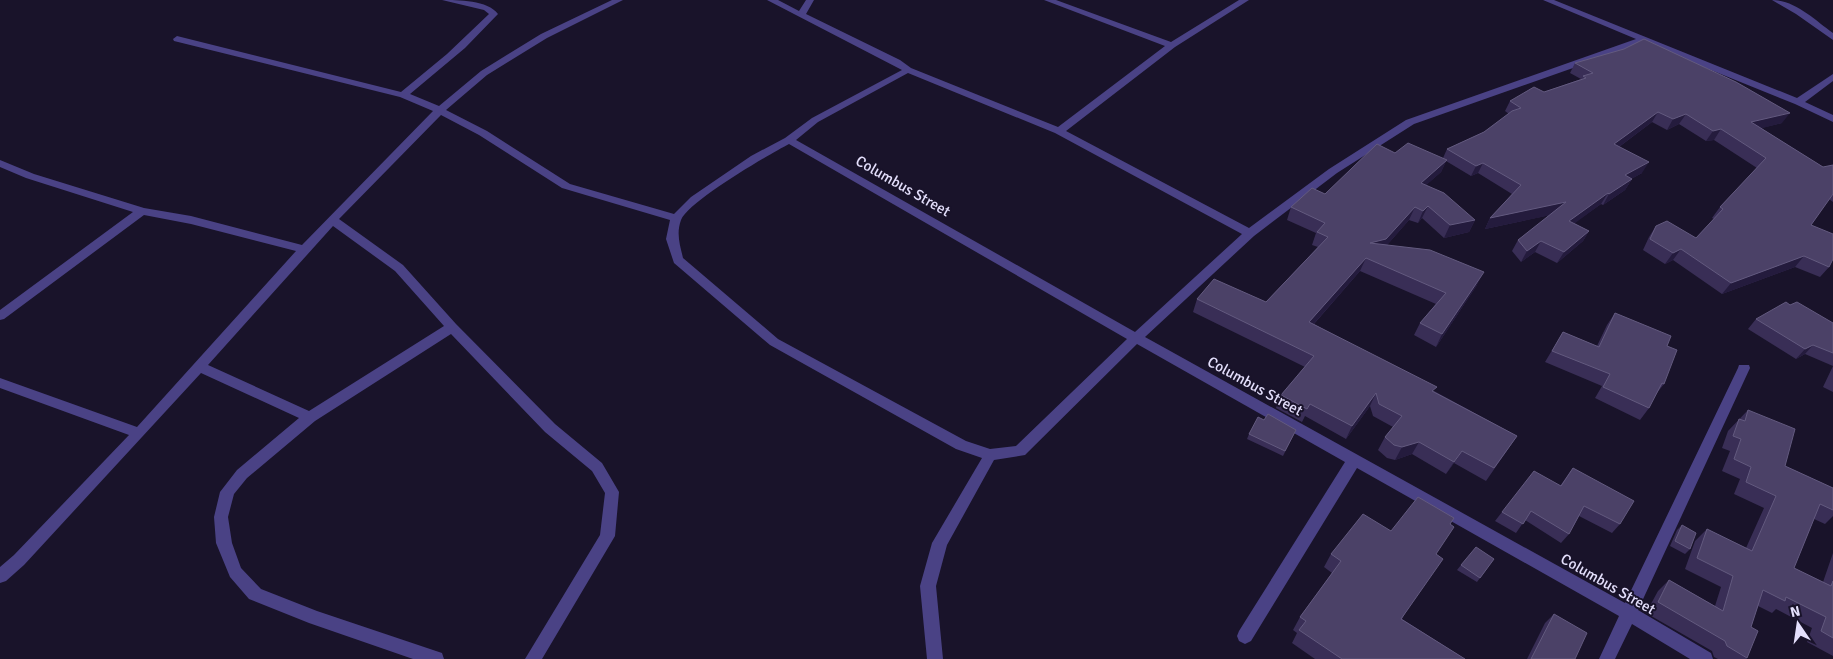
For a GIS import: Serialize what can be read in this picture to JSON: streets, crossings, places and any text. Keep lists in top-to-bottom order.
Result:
{
  "streets": {
    "street": ["Columbus Street"]
  },
  "north": "top"
}
